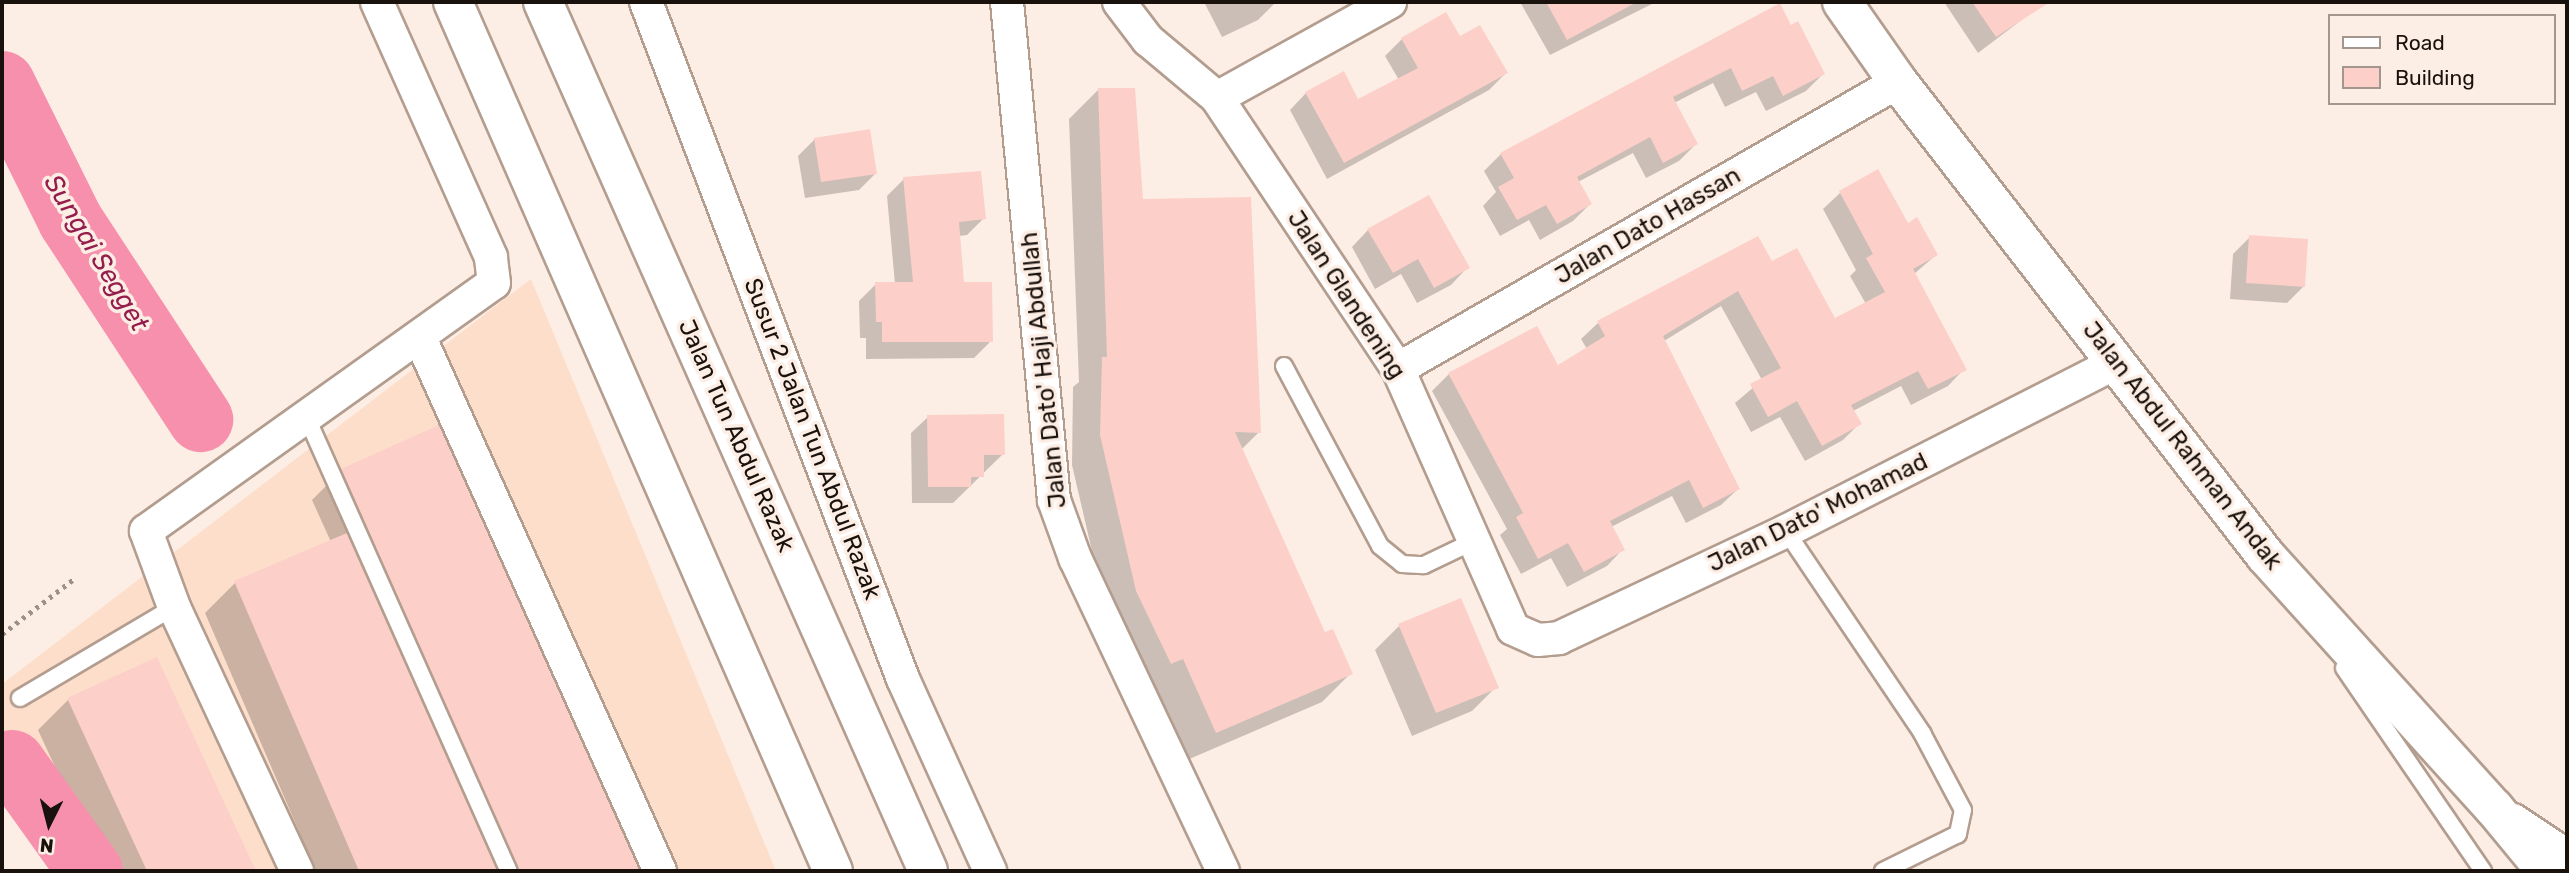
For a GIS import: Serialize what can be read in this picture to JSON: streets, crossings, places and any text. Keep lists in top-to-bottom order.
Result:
{
  "streets": {
    "main road": ["Jalan Tun Abdul Razak", "Jalan Abdul Rahman Andak"],
    "street": [
      "Jalan Dato Hassan",
      "Jalan Glandening",
      "Jalan Dato' Haji Abdullah",
      "Susur 2 Jalan Tun Abdul Razak",
      "Jalan Dato' Mohamad"
    ]
  },
  "crossings": [
    ["Jalan Dato Hassan", "Jalan Glandening"],
    ["Jalan Dato Hassan", "Jalan Abdul Rahman Andak"],
    ["Jalan Glandening", "Jalan Dato' Mohamad"],
    ["Jalan Abdul Rahman Andak", "Jalan Dato' Mohamad"]
  ],
  "water": ["Sungai Segget"],
  "legend": ["Road", "Building"],
  "north": "bottom"
}
